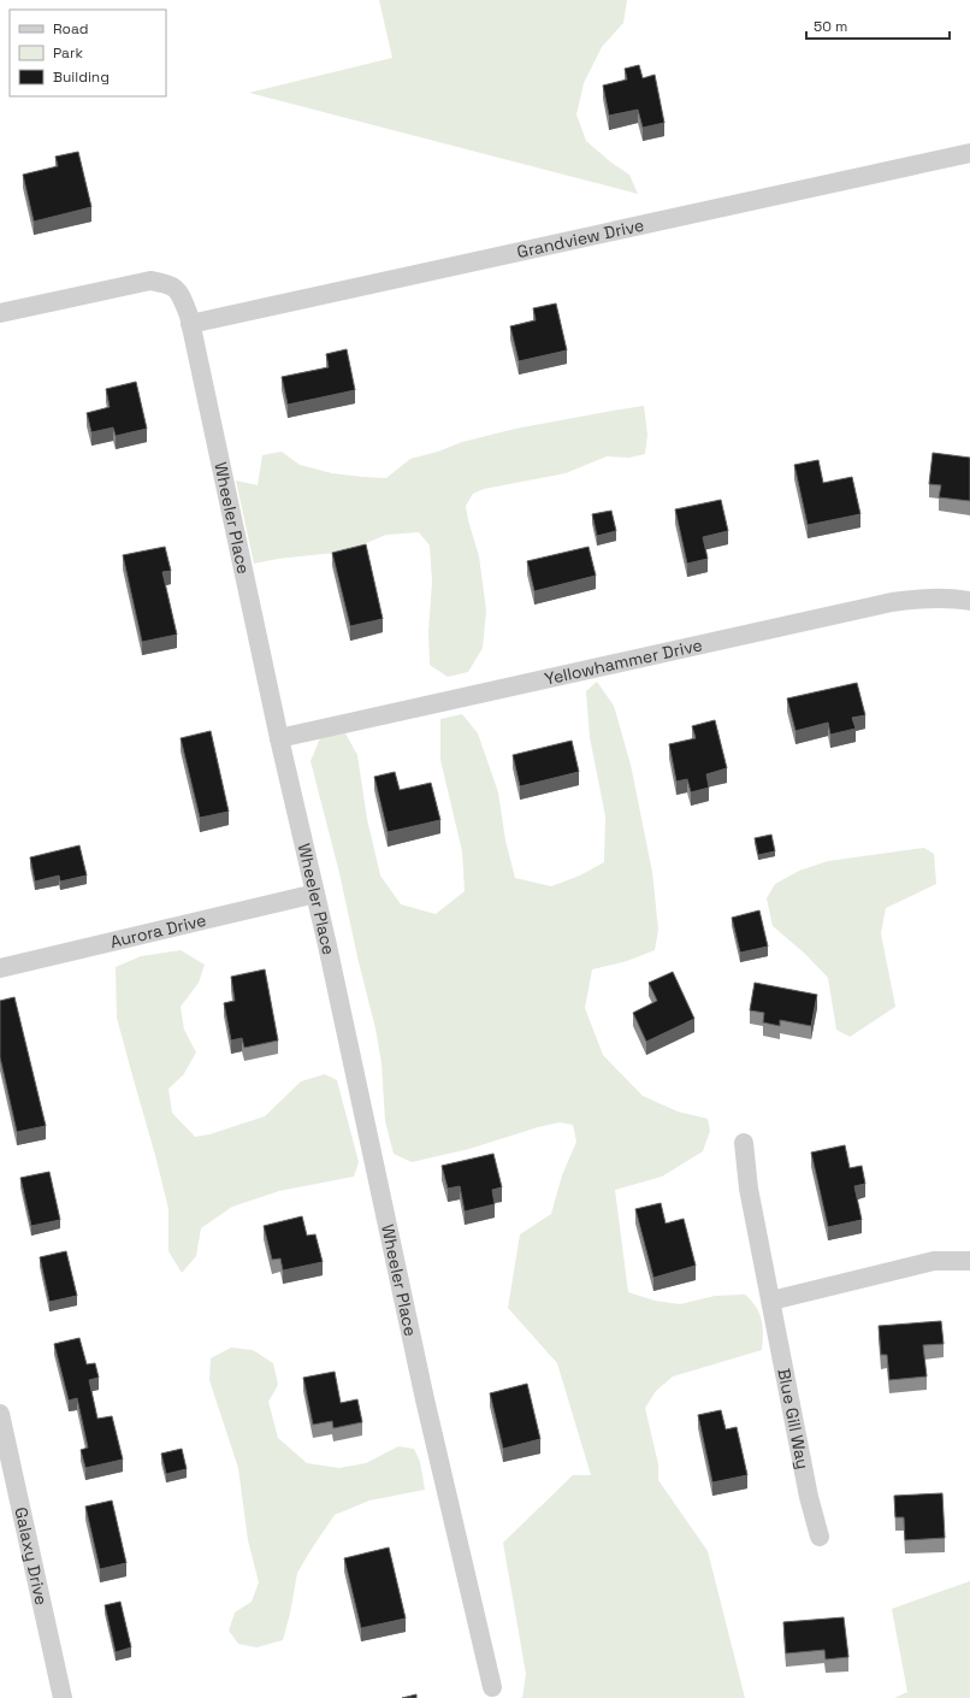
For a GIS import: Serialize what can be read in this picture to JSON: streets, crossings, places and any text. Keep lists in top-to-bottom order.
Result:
{
  "streets": {
    "street": [
      "Grandview Drive",
      "Wheeler Place",
      "Yellowhammer Drive",
      "Aurora Drive",
      "Blue Gill Way",
      "Galaxy Drive"
    ]
  },
  "crossings": [
    ["Grandview Drive", "Wheeler Place"],
    ["Wheeler Place", "Yellowhammer Drive"],
    ["Wheeler Place", "Aurora Drive"]
  ],
  "legend": ["Road", "Park", "Building"],
  "scale_bar": "50 m"
}
